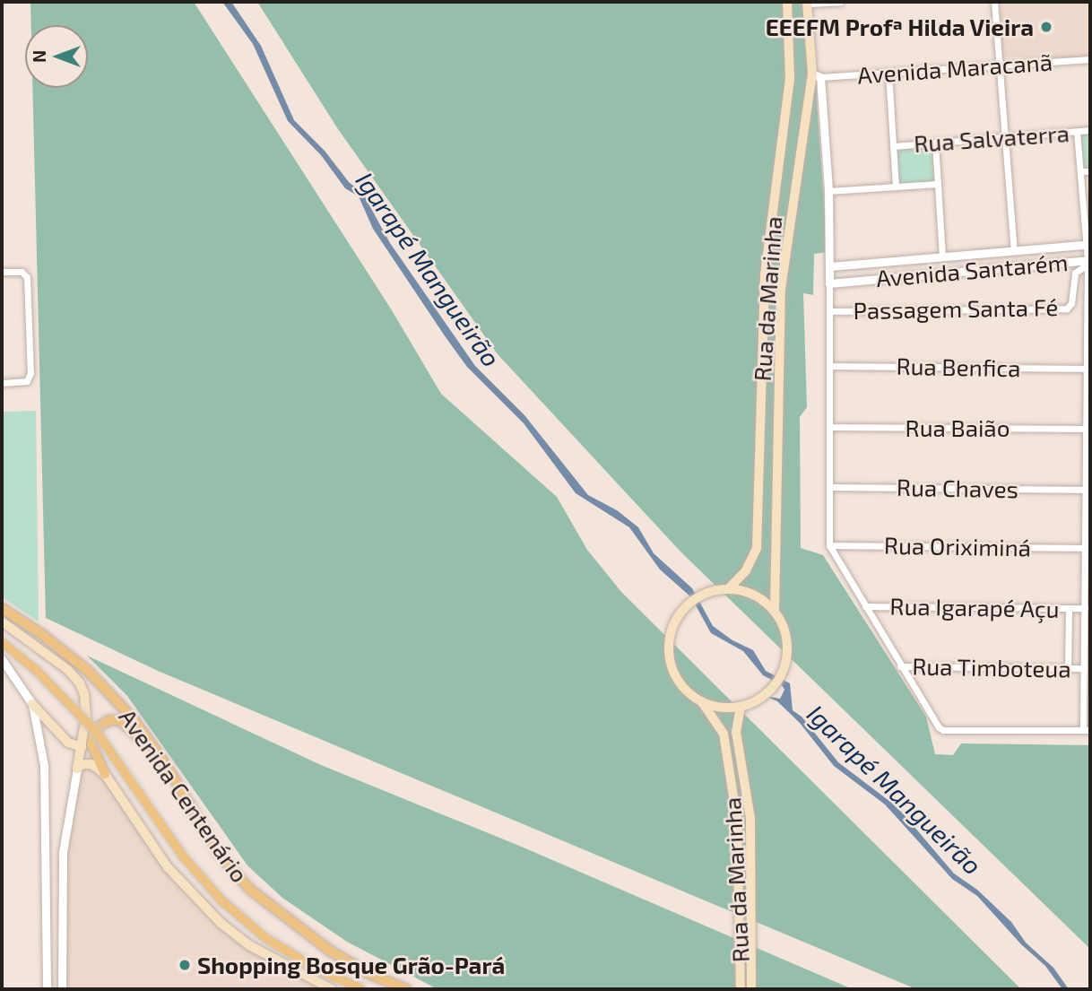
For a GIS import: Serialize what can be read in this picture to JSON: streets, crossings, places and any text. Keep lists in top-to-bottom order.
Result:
{
  "streets": {
    "main road": ["Rua da Marinha", "Avenida Centenário"],
    "street": [
      "Avenida Maracanã",
      "Rua Salvaterra",
      "Avenida Santarém",
      "Passagem Santa Fé",
      "Rua Benfica",
      "Rua Baião",
      "Rua Chaves",
      "Rua Oriximiná",
      "Rua Igarapé Açu",
      "Rua Timboteua"
    ]
  },
  "crossings": [
    ["Avenida Maracanã", "Rua da Marinha"],
    ["Avenida Santarém", "Rua da Marinha"],
    ["Avenida Santarém", "Passagem Santa Fé"],
    ["Rua da Marinha", "Passagem Santa Fé"],
    ["Rua da Marinha", "Rua Benfica"],
    ["Rua da Marinha", "Rua Baião"],
    ["Rua da Marinha", "Rua Chaves"],
    ["Rua da Marinha", "Rua Oriximiná"]
  ],
  "water": ["Igarapé Mangueirão"],
  "places": ["EEEFM Profª Hilda Vieira", "Shopping Bosque Grão-Pará"],
  "north": "left"
}
